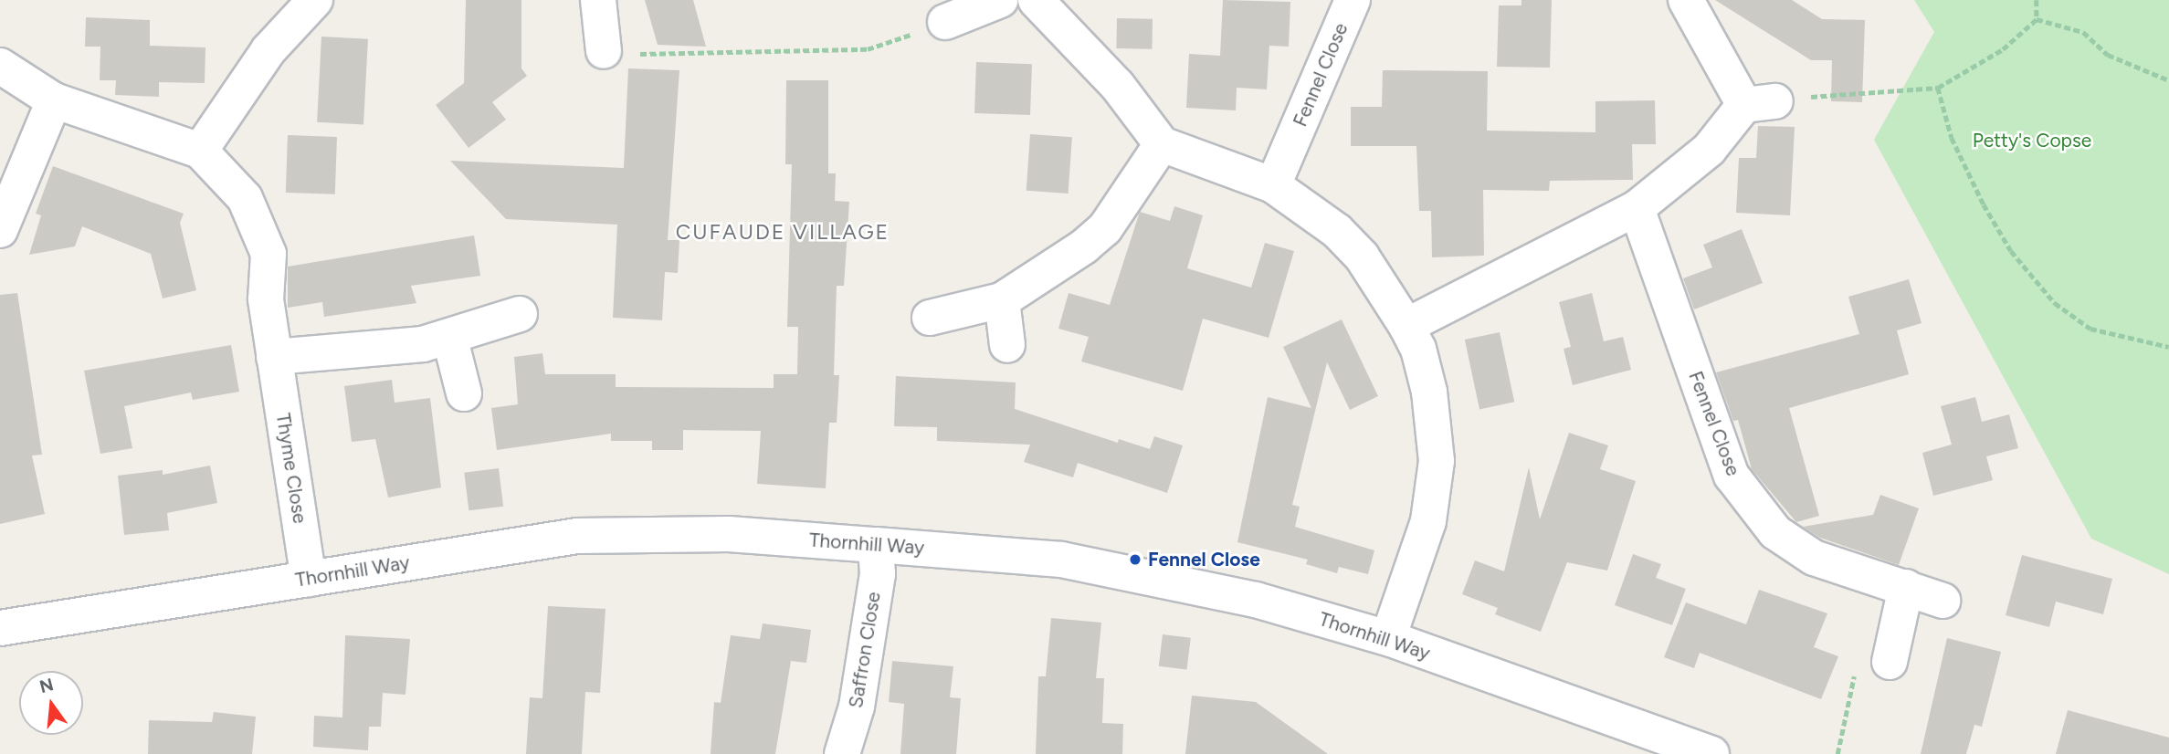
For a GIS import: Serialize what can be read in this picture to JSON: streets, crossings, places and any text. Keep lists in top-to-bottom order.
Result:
{
  "streets": {
    "street": [
      "Fennel Close",
      "Thyme Close",
      "Thornhill Way",
      "Saffron Close"
    ]
  },
  "crossings": [
    ["Thyme Close", "Thornhill Way"],
    ["Thornhill Way", "Saffron Close"]
  ],
  "districts": ["CUFAUDE VILLAGE"],
  "parks": ["Petty's Copse"],
  "places": ["Fennel Close"],
  "north": "top"
}
